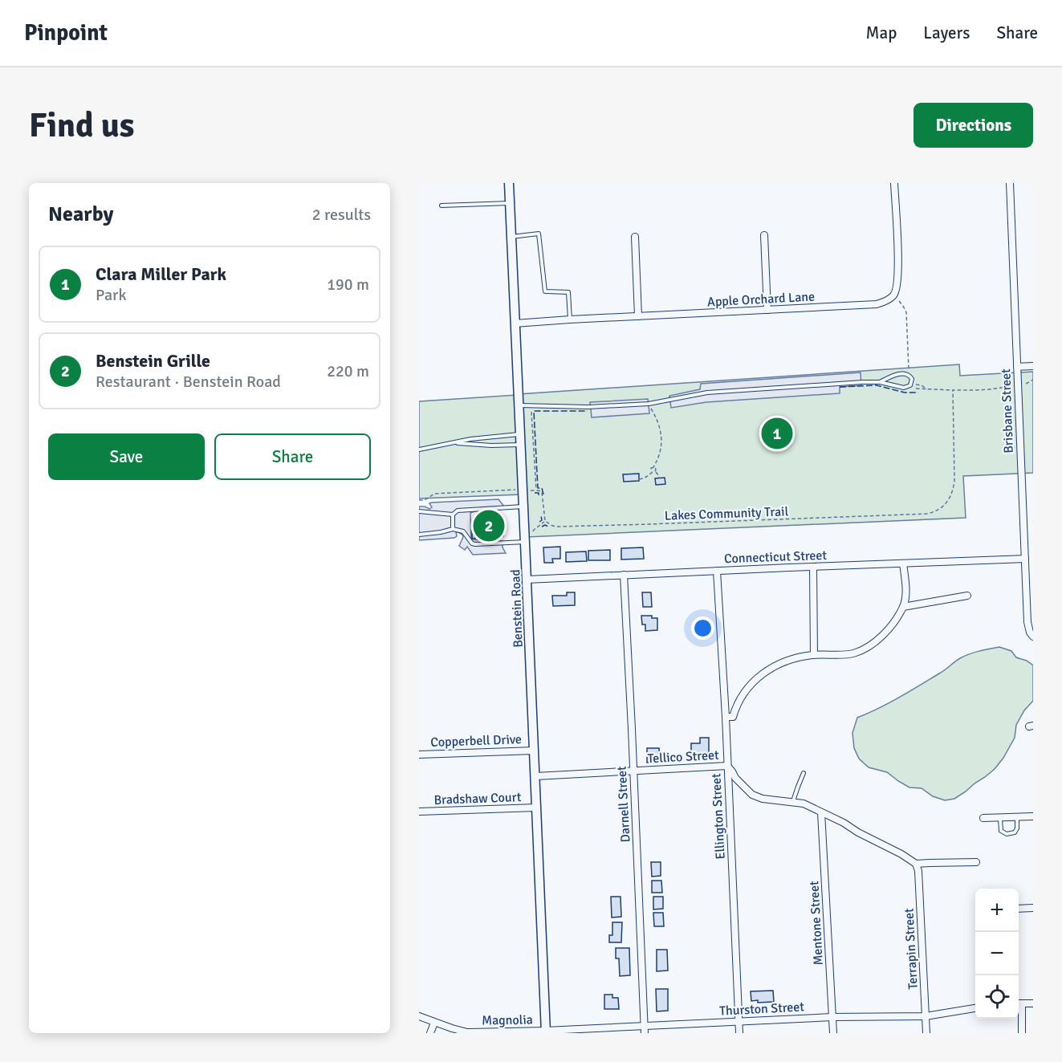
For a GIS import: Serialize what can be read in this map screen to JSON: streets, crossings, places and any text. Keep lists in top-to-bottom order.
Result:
{
  "streets": {
    "street": [
      "Apple Orchard Lane",
      "Brisbane Street",
      "Connecticut Street",
      "Benstein Road",
      "Copperbell Drive",
      "Tellico Street",
      "Bradshaw Court",
      "Darnell Street",
      "Ellington Street",
      "Mentone Street",
      "Terrapin Street",
      "Thurston Street",
      "Magnolia"
    ],
    "path": ["Lakes Community Trail"]
  },
  "crossings": [
    ["Apple Orchard Lane", "Benstein Road"],
    ["Brisbane Street", "Connecticut Street"],
    ["Connecticut Street", "Benstein Road"],
    ["Connecticut Street", "Darnell Street"],
    ["Connecticut Street", "Ellington Street"],
    ["Benstein Road", "Copperbell Drive"],
    ["Benstein Road", "Tellico Street"],
    ["Benstein Road", "Bradshaw Court"],
    ["Benstein Road", "Thurston Street"],
    ["Benstein Road", "Magnolia"],
    ["Tellico Street", "Darnell Street"],
    ["Tellico Street", "Ellington Street"],
    ["Tellico Street", "Mentone Street"],
    ["Tellico Street", "Terrapin Street"],
    ["Darnell Street", "Thurston Street"],
    ["Ellington Street", "Thurston Street"],
    ["Mentone Street", "Thurston Street"],
    ["Terrapin Street", "Thurston Street"],
    ["Thurston Street", "Magnolia"]
  ],
  "page": {
    "header": "Pinpoint",
    "nav": ["Map", "Layers", "Share"],
    "buttons": [
      "Directions",
      ["Save", "Share"]
    ],
    "title": "Find us",
    "heading": ["Nearby", "2 results"],
    "list": [
      {
        "mark": "1",
        "name": "Clara Miller Park",
        "note": "Park",
        "value": "190 m"
      },
      {
        "mark": "2",
        "name": "Benstein Grille",
        "note": "Restaurant · Benstein Road",
        "value": "220 m"
      }
    ],
    "pins": ["1", "2"],
    "map_buttons": ["+", "−"]
  }
}
